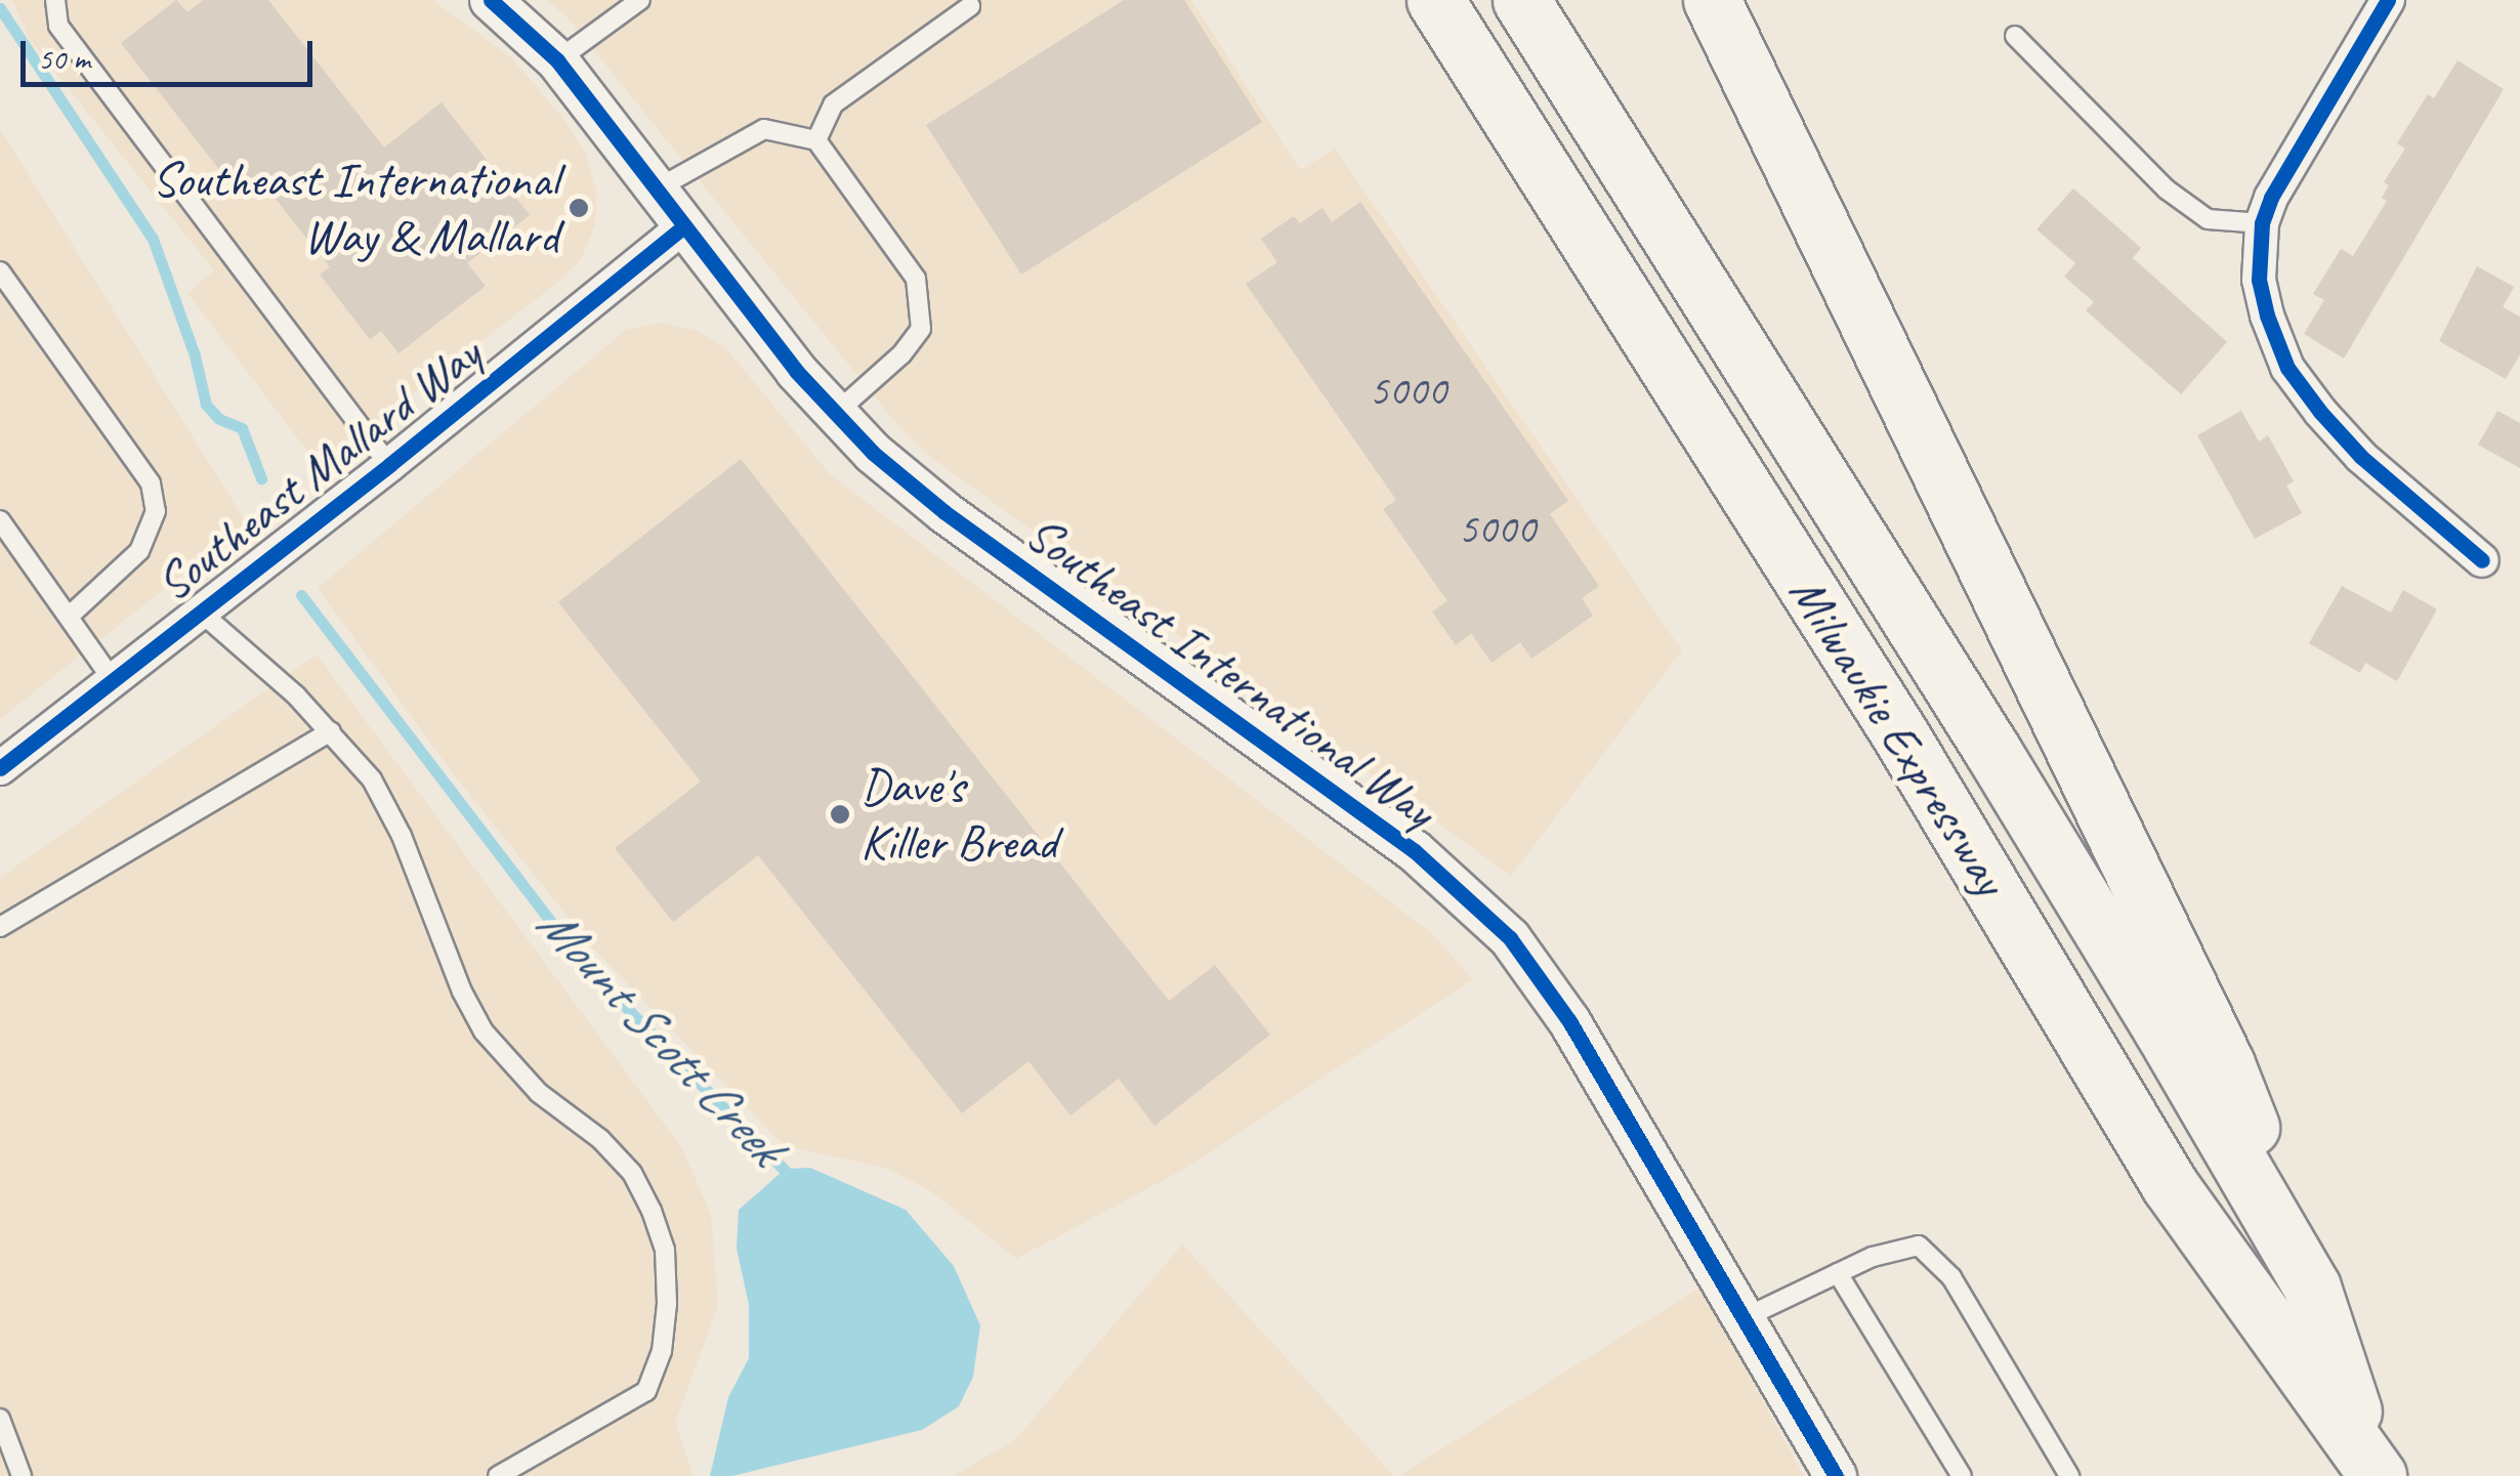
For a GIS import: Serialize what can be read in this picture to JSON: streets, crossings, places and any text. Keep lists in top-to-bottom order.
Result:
{
  "streets": {
    "highway": ["Milwaukie Expressway"],
    "street": ["Southeast Mallard Way", "Southeast International Way"]
  },
  "crossings": [
    ["Southeast Mallard Way", "Southeast International Way"]
  ],
  "water": ["Mount Scott Creek"],
  "places": ["Southeast International Way & Mallard", "Dave's Killer Bread"],
  "house_numbers": ["5000", "5000"],
  "scale_bar": "50 m"
}
